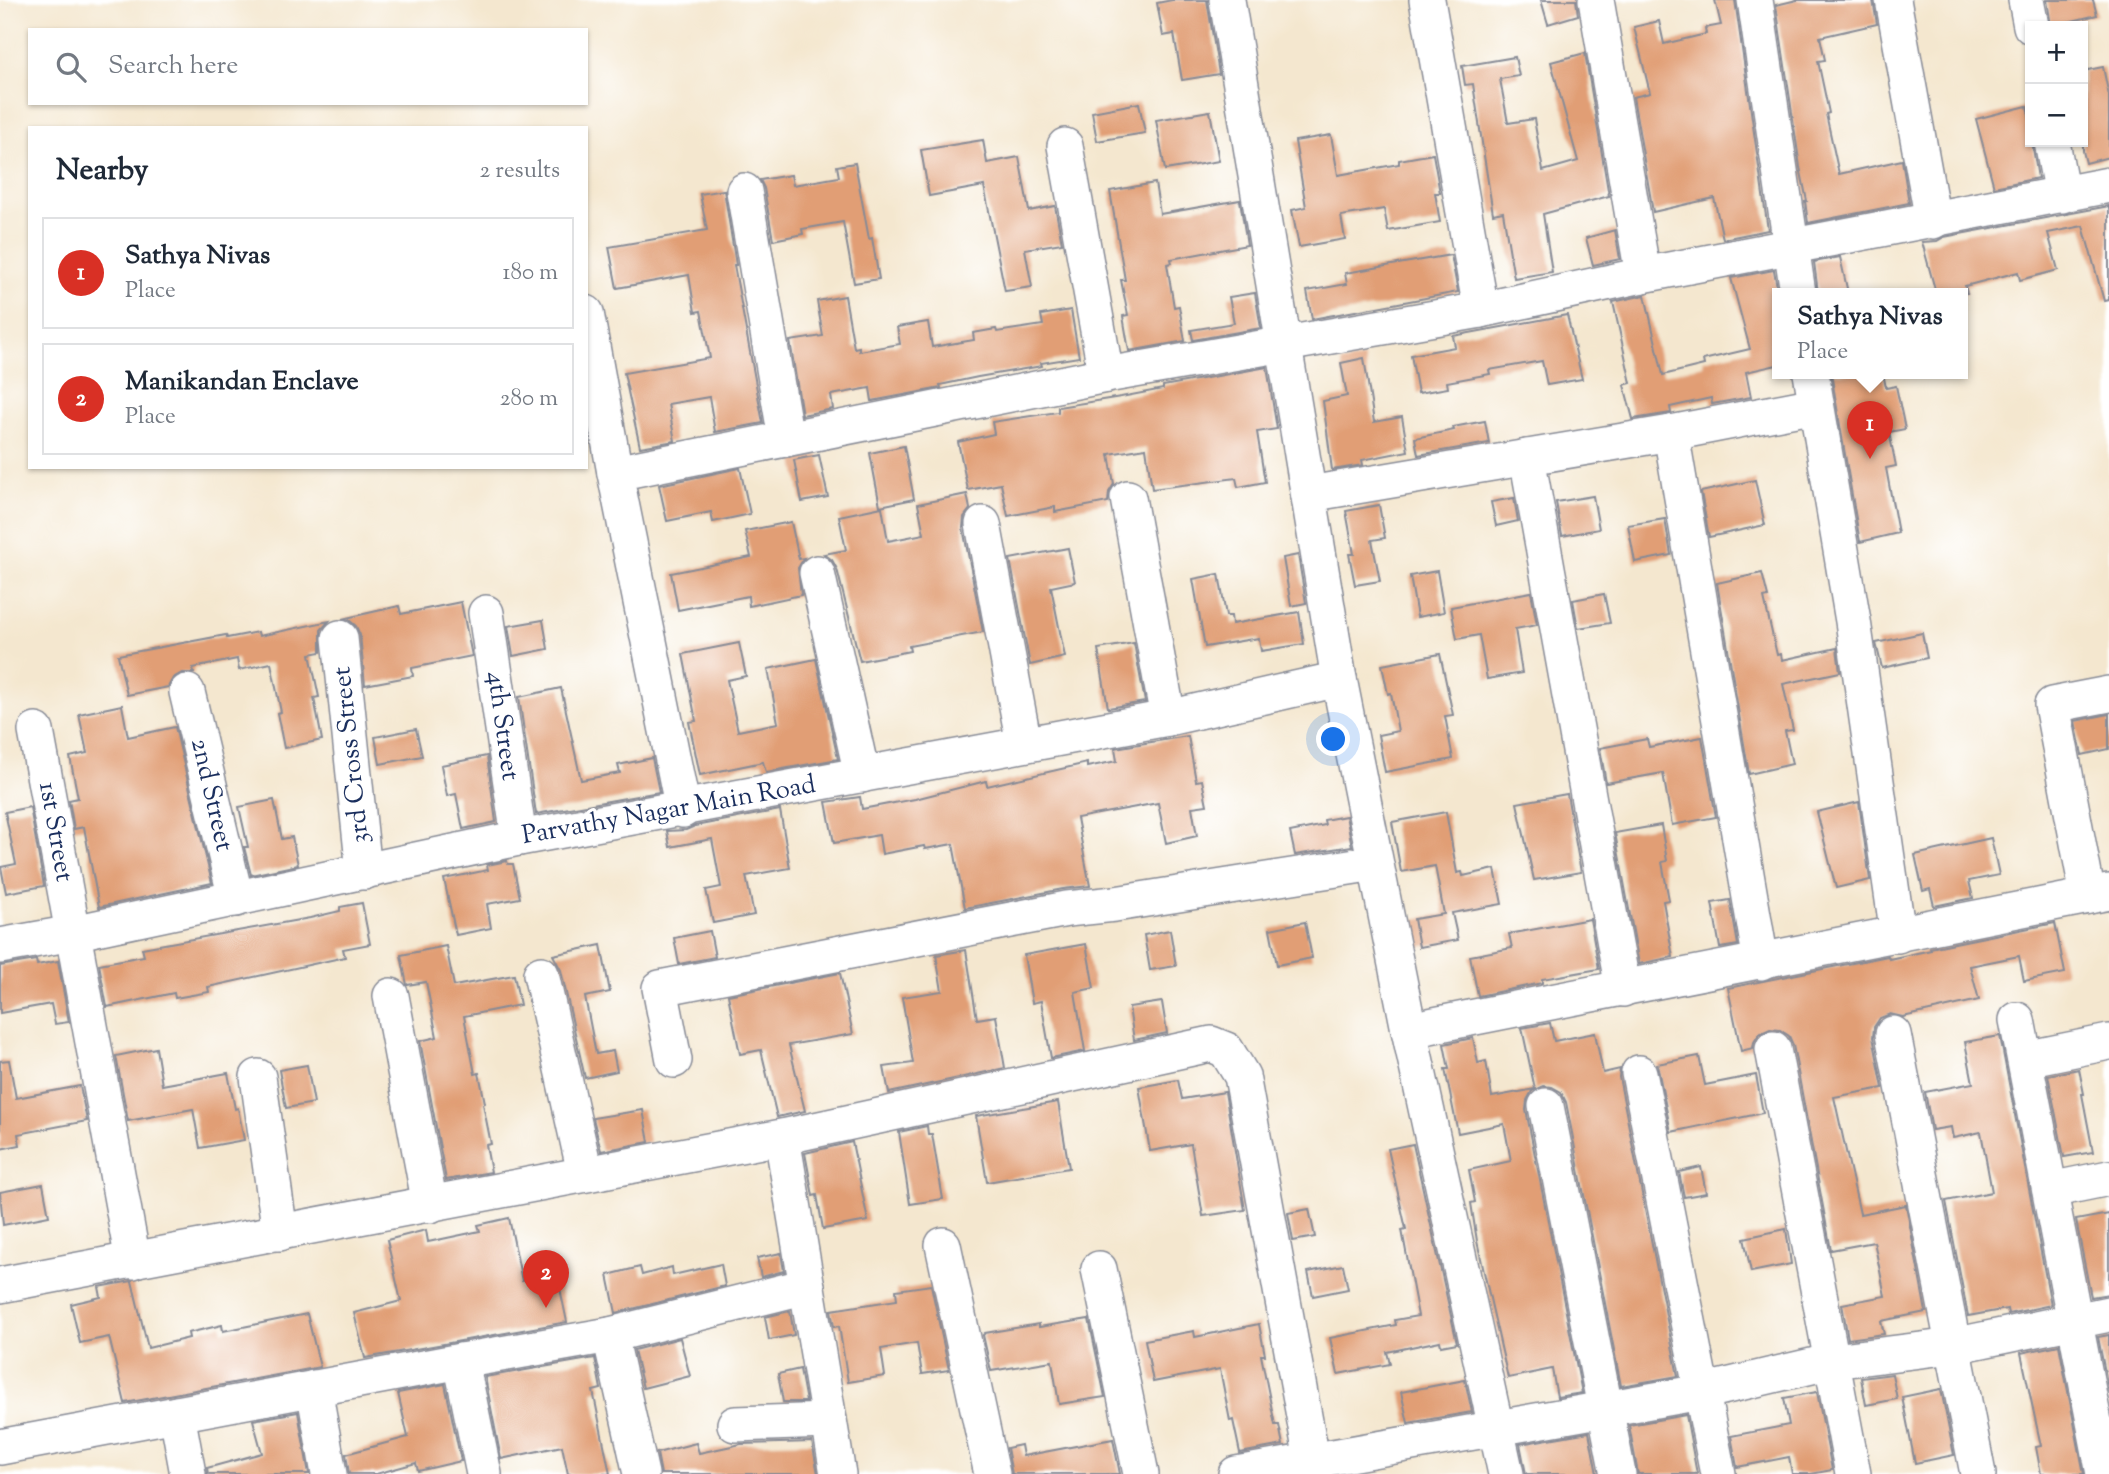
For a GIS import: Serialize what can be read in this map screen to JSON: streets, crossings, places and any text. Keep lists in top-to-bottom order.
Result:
{
  "streets": {
    "street": [
      "4th Street",
      "3rd Cross Street",
      "2nd Street",
      "Parvathy Nagar Main Road",
      "1st Street"
    ]
  },
  "crossings": [
    ["4th Street", "Parvathy Nagar Main Road"],
    ["3rd Cross Street", "Parvathy Nagar Main Road"],
    ["2nd Street", "Parvathy Nagar Main Road"],
    ["Parvathy Nagar Main Road", "1st Street"]
  ],
  "page": {
    "map_buttons": ["+", "−"],
    "search": "Search here",
    "heading": ["Nearby", "2 results"],
    "list": [
      {
        "mark": "1",
        "name": "Sathya Nivas",
        "note": "Place",
        "value": "180 m"
      },
      {
        "mark": "2",
        "name": "Manikandan Enclave",
        "note": "Place",
        "value": "280 m"
      }
    ],
    "popup": ["Sathya Nivas", "Place"],
    "pins": ["1", "2"]
  }
}
